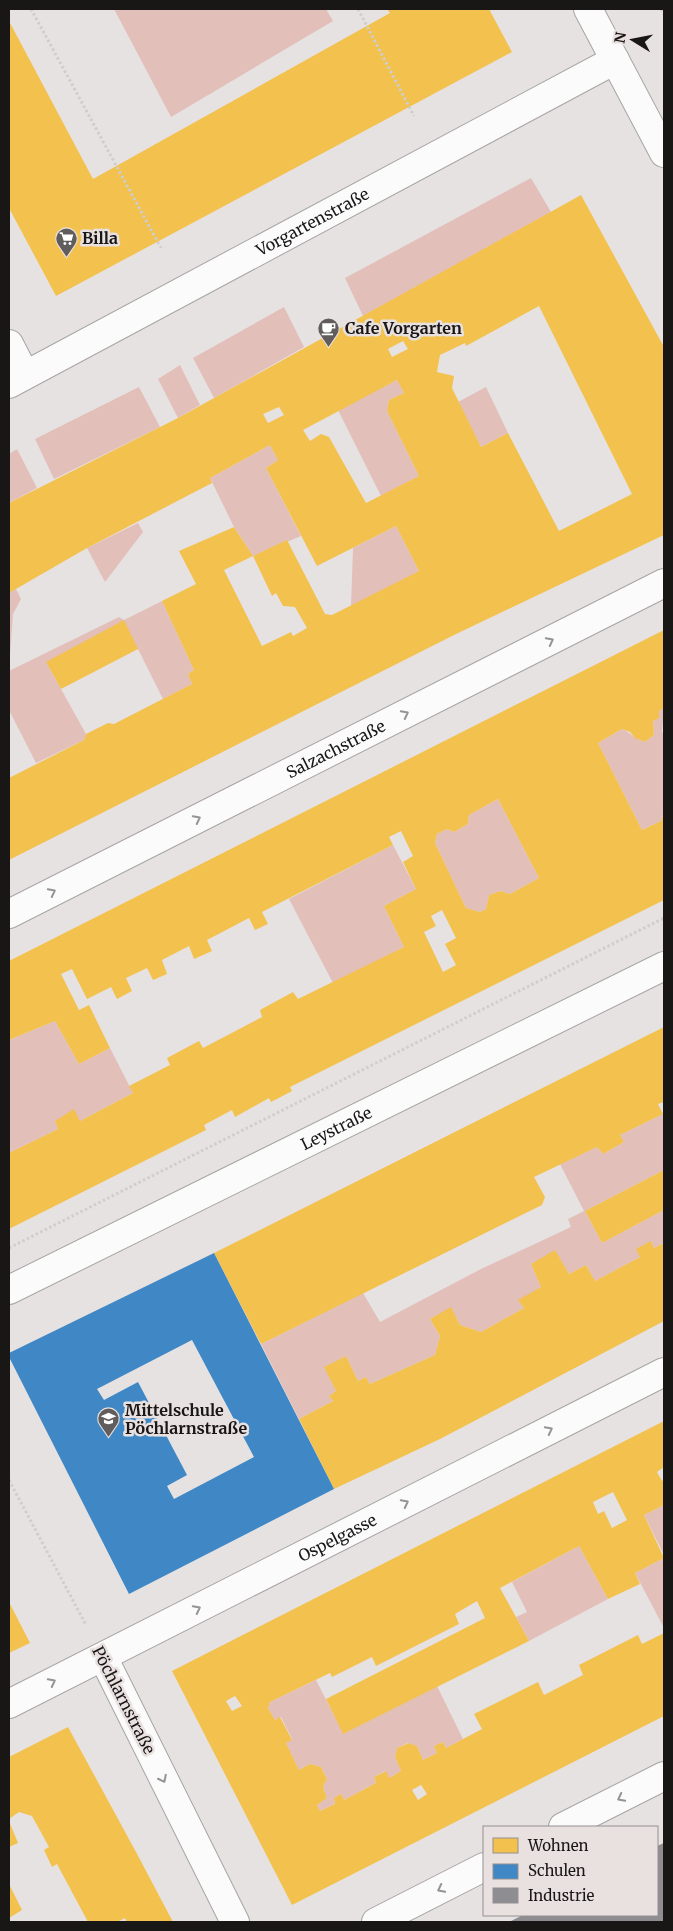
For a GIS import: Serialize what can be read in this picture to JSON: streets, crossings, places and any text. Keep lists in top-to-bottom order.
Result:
{
  "streets": {
    "street": [
      "Vorgartenstraße",
      "Salzachstraße",
      "Leystraße",
      "Ospelgasse",
      "Pöchlarnstraße"
    ]
  },
  "crossings": [
    ["Ospelgasse", "Pöchlarnstraße"]
  ],
  "one_way": ["Salzachstraße", "Ospelgasse", "Pöchlarnstraße"],
  "places": {
    "supermarket": ["Billa"],
    "cafe": ["Cafe Vorgarten"],
    "school or university": ["Mittelschule Pöchlarnstraße"]
  },
  "legend": ["Wohnen", "Schulen", "Industrie"],
  "north": "left"
}
